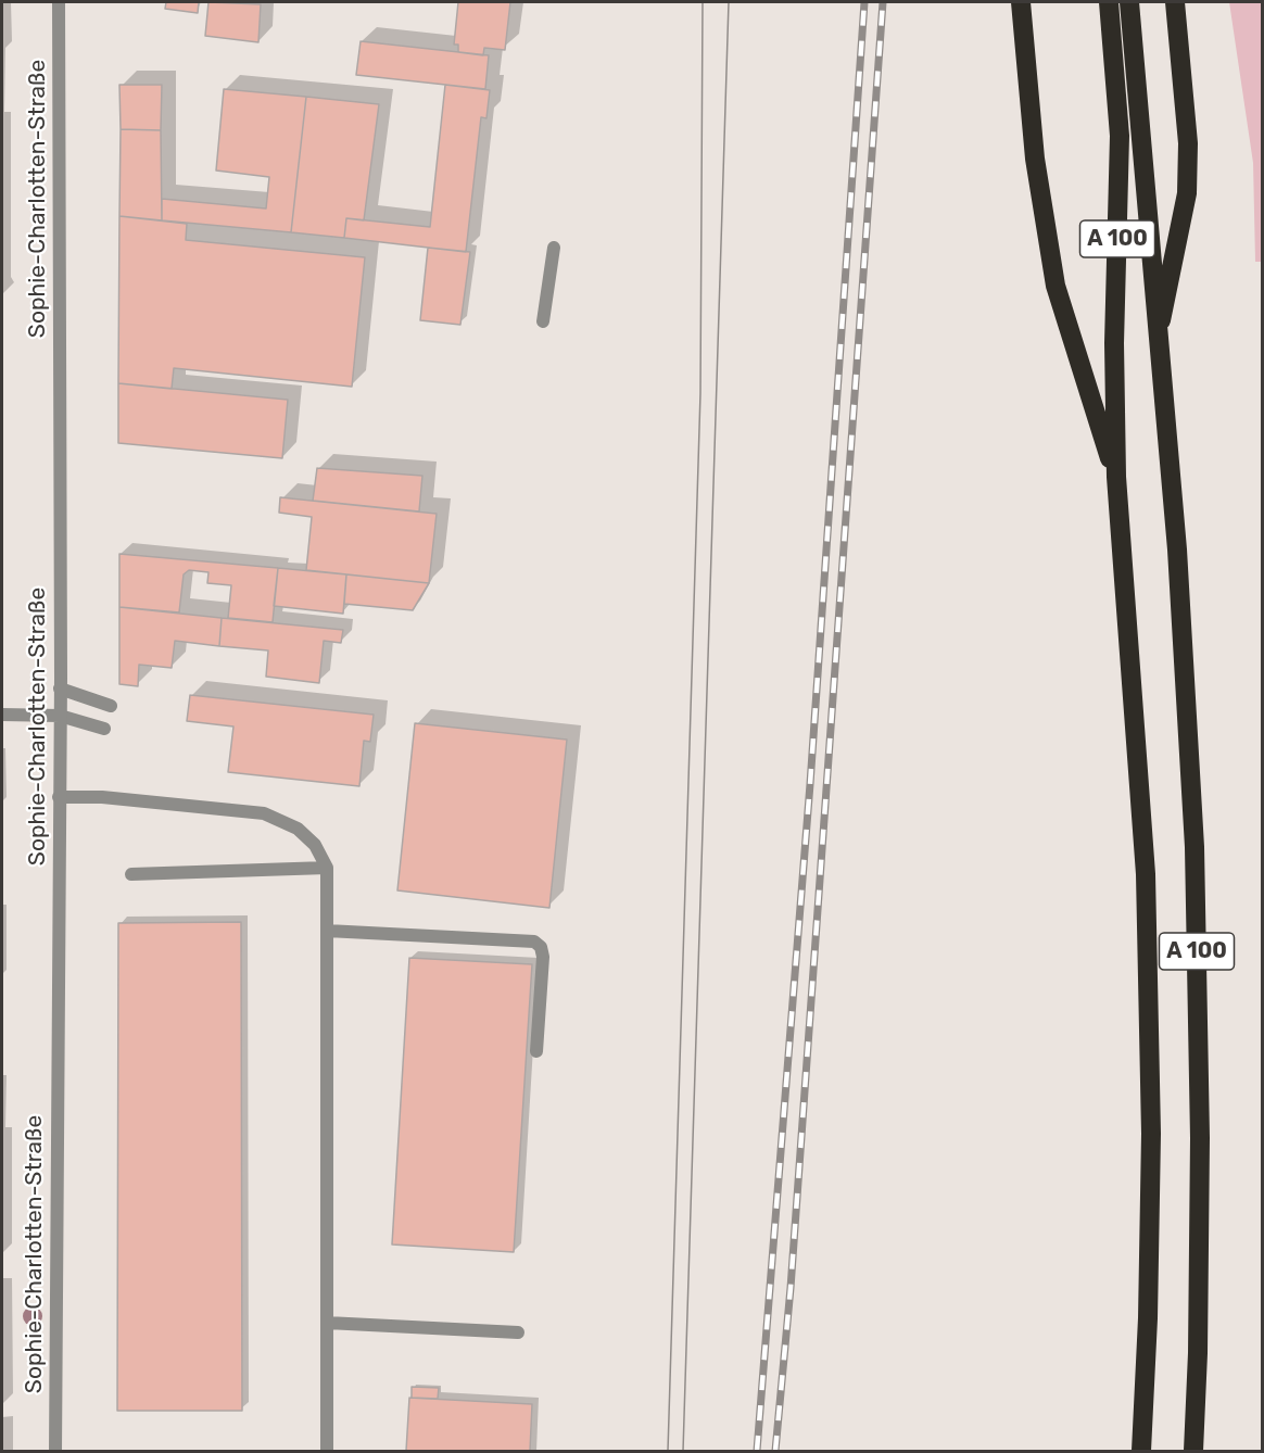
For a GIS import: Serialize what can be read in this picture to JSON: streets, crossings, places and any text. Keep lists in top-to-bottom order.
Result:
{
  "streets": {
    "highway": ["A 100"],
    "street": ["Sophie-Charlotten-Straße"]
  }
}
